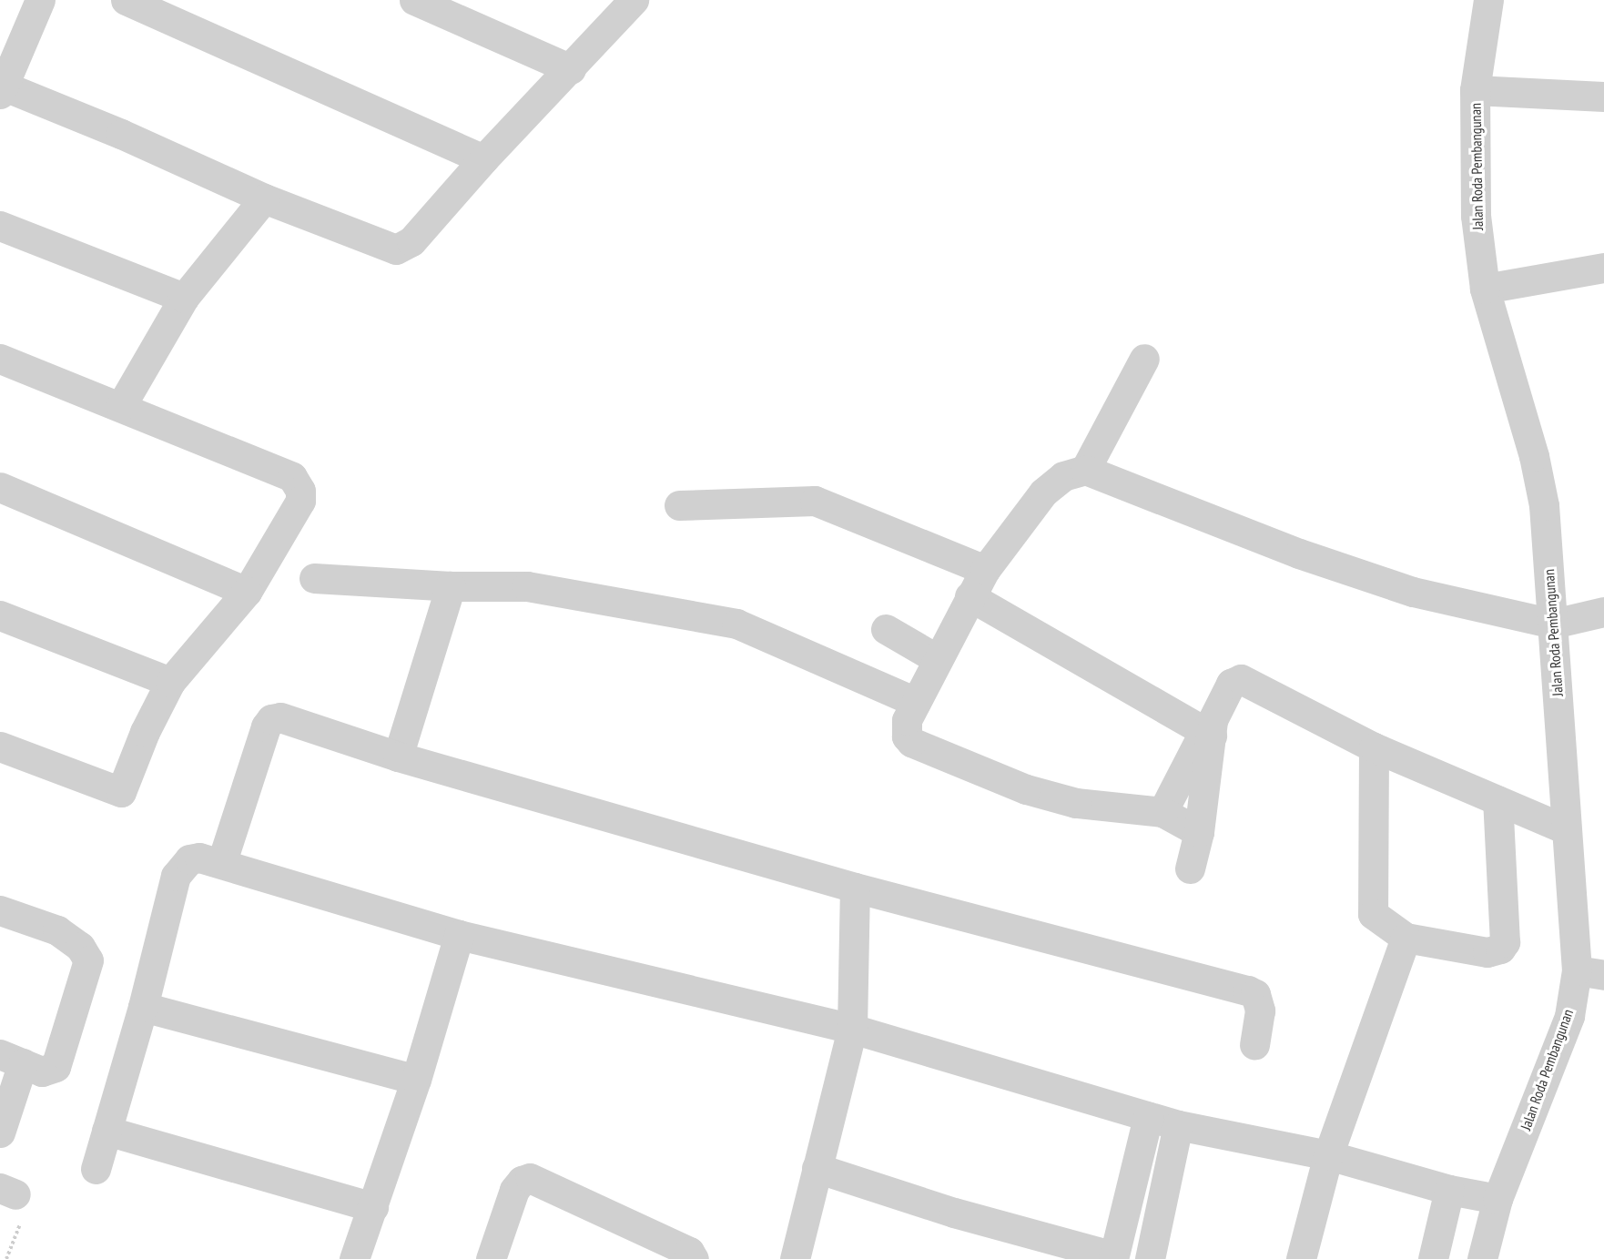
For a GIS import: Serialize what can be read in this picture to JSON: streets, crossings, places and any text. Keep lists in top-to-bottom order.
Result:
{
  "streets": {
    "street": ["Jalan Roda Pembangunan"]
  }
}
